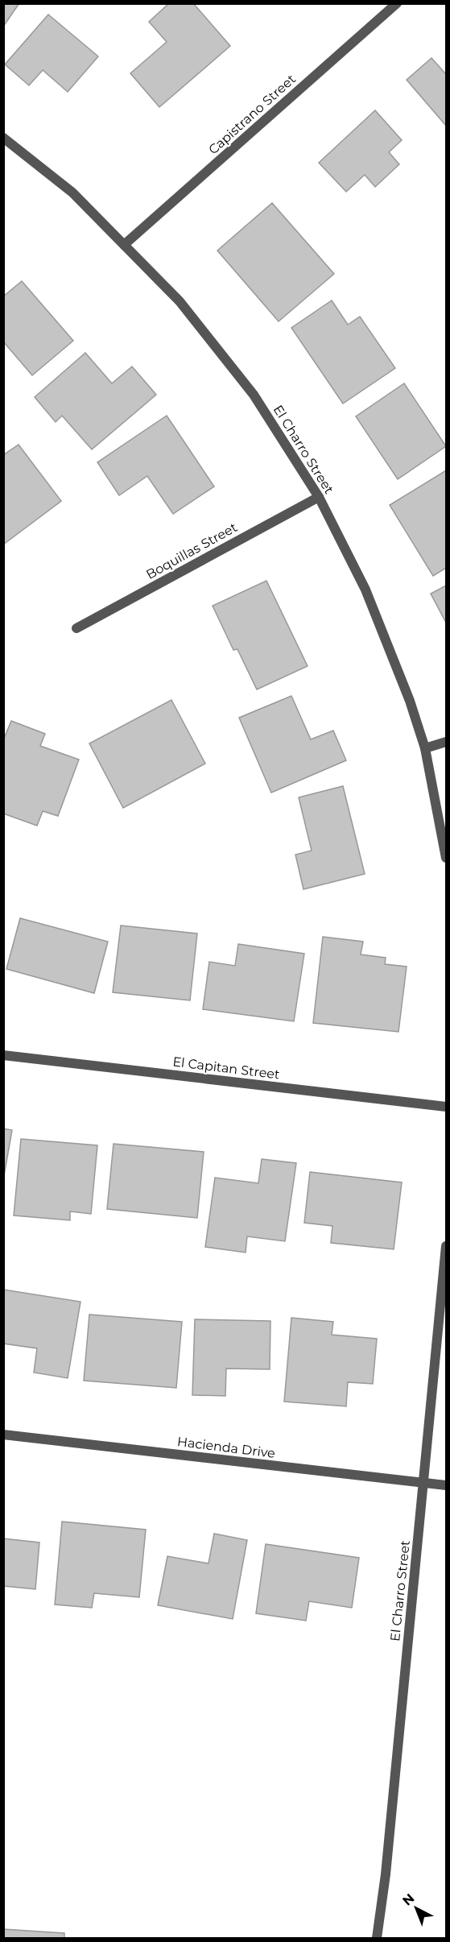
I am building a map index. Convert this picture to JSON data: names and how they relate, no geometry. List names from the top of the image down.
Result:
{
  "streets": {
    "street": [
      "Capistrano Street",
      "El Charro Street",
      "Boquillas Street",
      "El Capitan Street",
      "Hacienda Drive"
    ]
  },
  "crossings": [
    ["Capistrano Street", "El Charro Street"],
    ["El Charro Street", "Boquillas Street"],
    ["El Charro Street", "Hacienda Drive"]
  ],
  "north": "top left"
}
